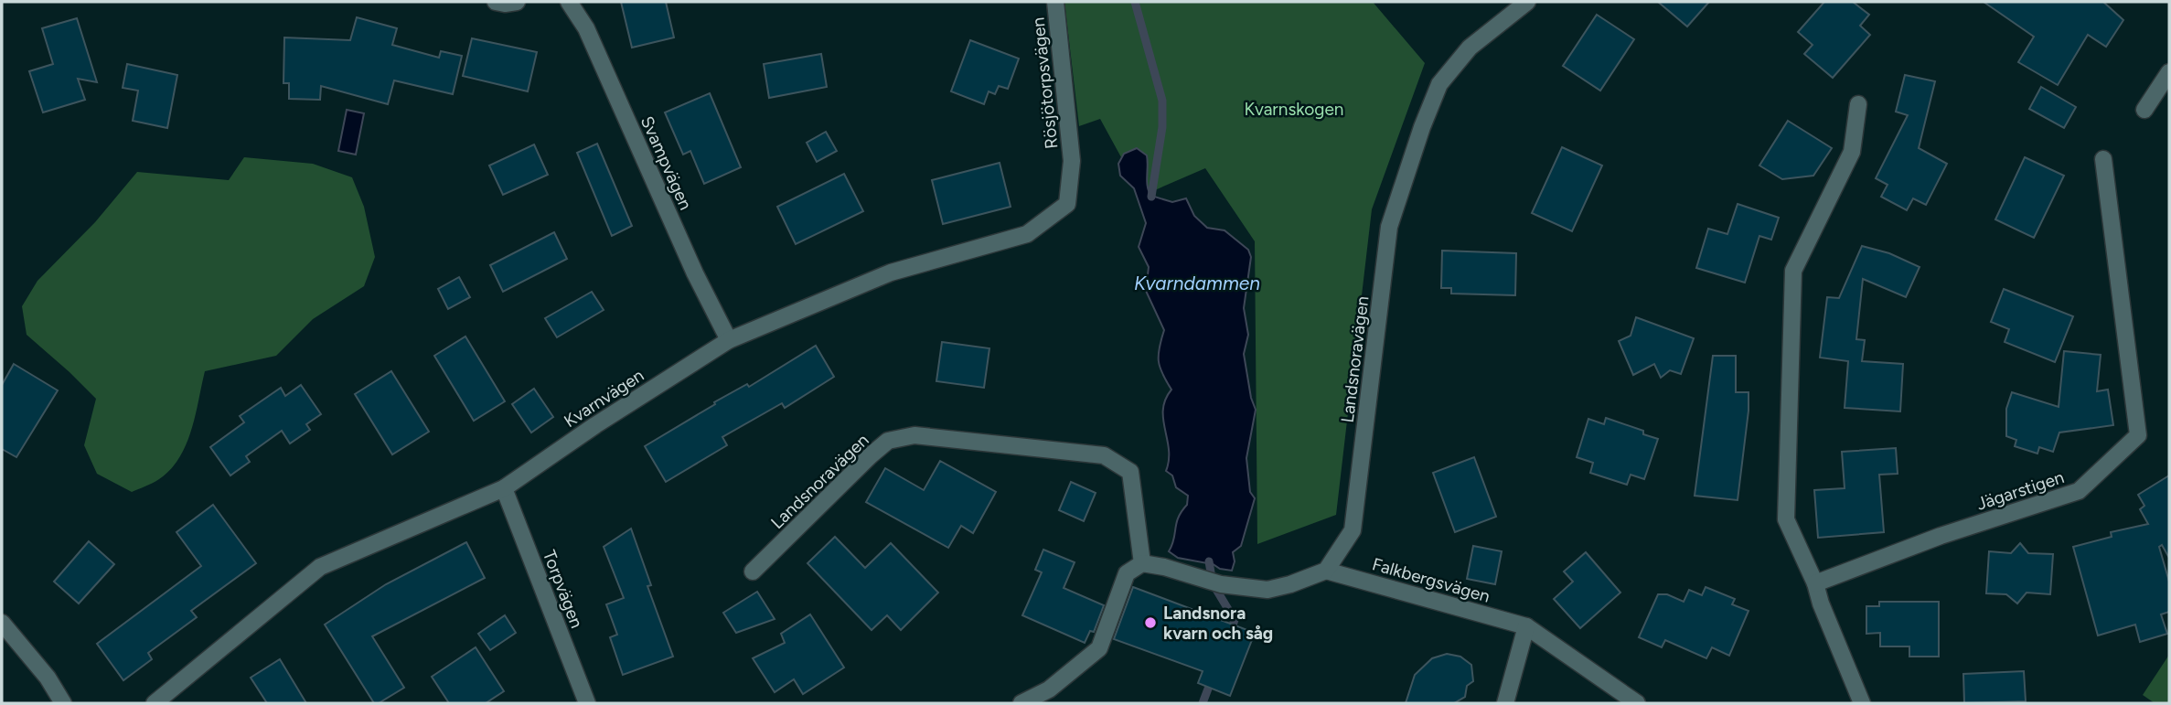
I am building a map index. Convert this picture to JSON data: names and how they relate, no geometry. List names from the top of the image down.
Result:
{
  "streets": {
    "street": [
      "Rösjötorpsvägen",
      "Svampvägen",
      "Landsnoravägen",
      "Kvarnvägen",
      "Jägarstigen",
      "Falkbergsvägen",
      "Torpvägen"
    ]
  },
  "crossings": [
    ["Rösjötorpsvägen", "Kvarnvägen"],
    ["Svampvägen", "Kvarnvägen"],
    ["Landsnoravägen", "Falkbergsvägen"],
    ["Kvarnvägen", "Torpvägen"]
  ],
  "water": ["Kvarndammen"],
  "parks": ["Kvarnskogen"],
  "places": ["Landsnora kvarn och såg"]
}
